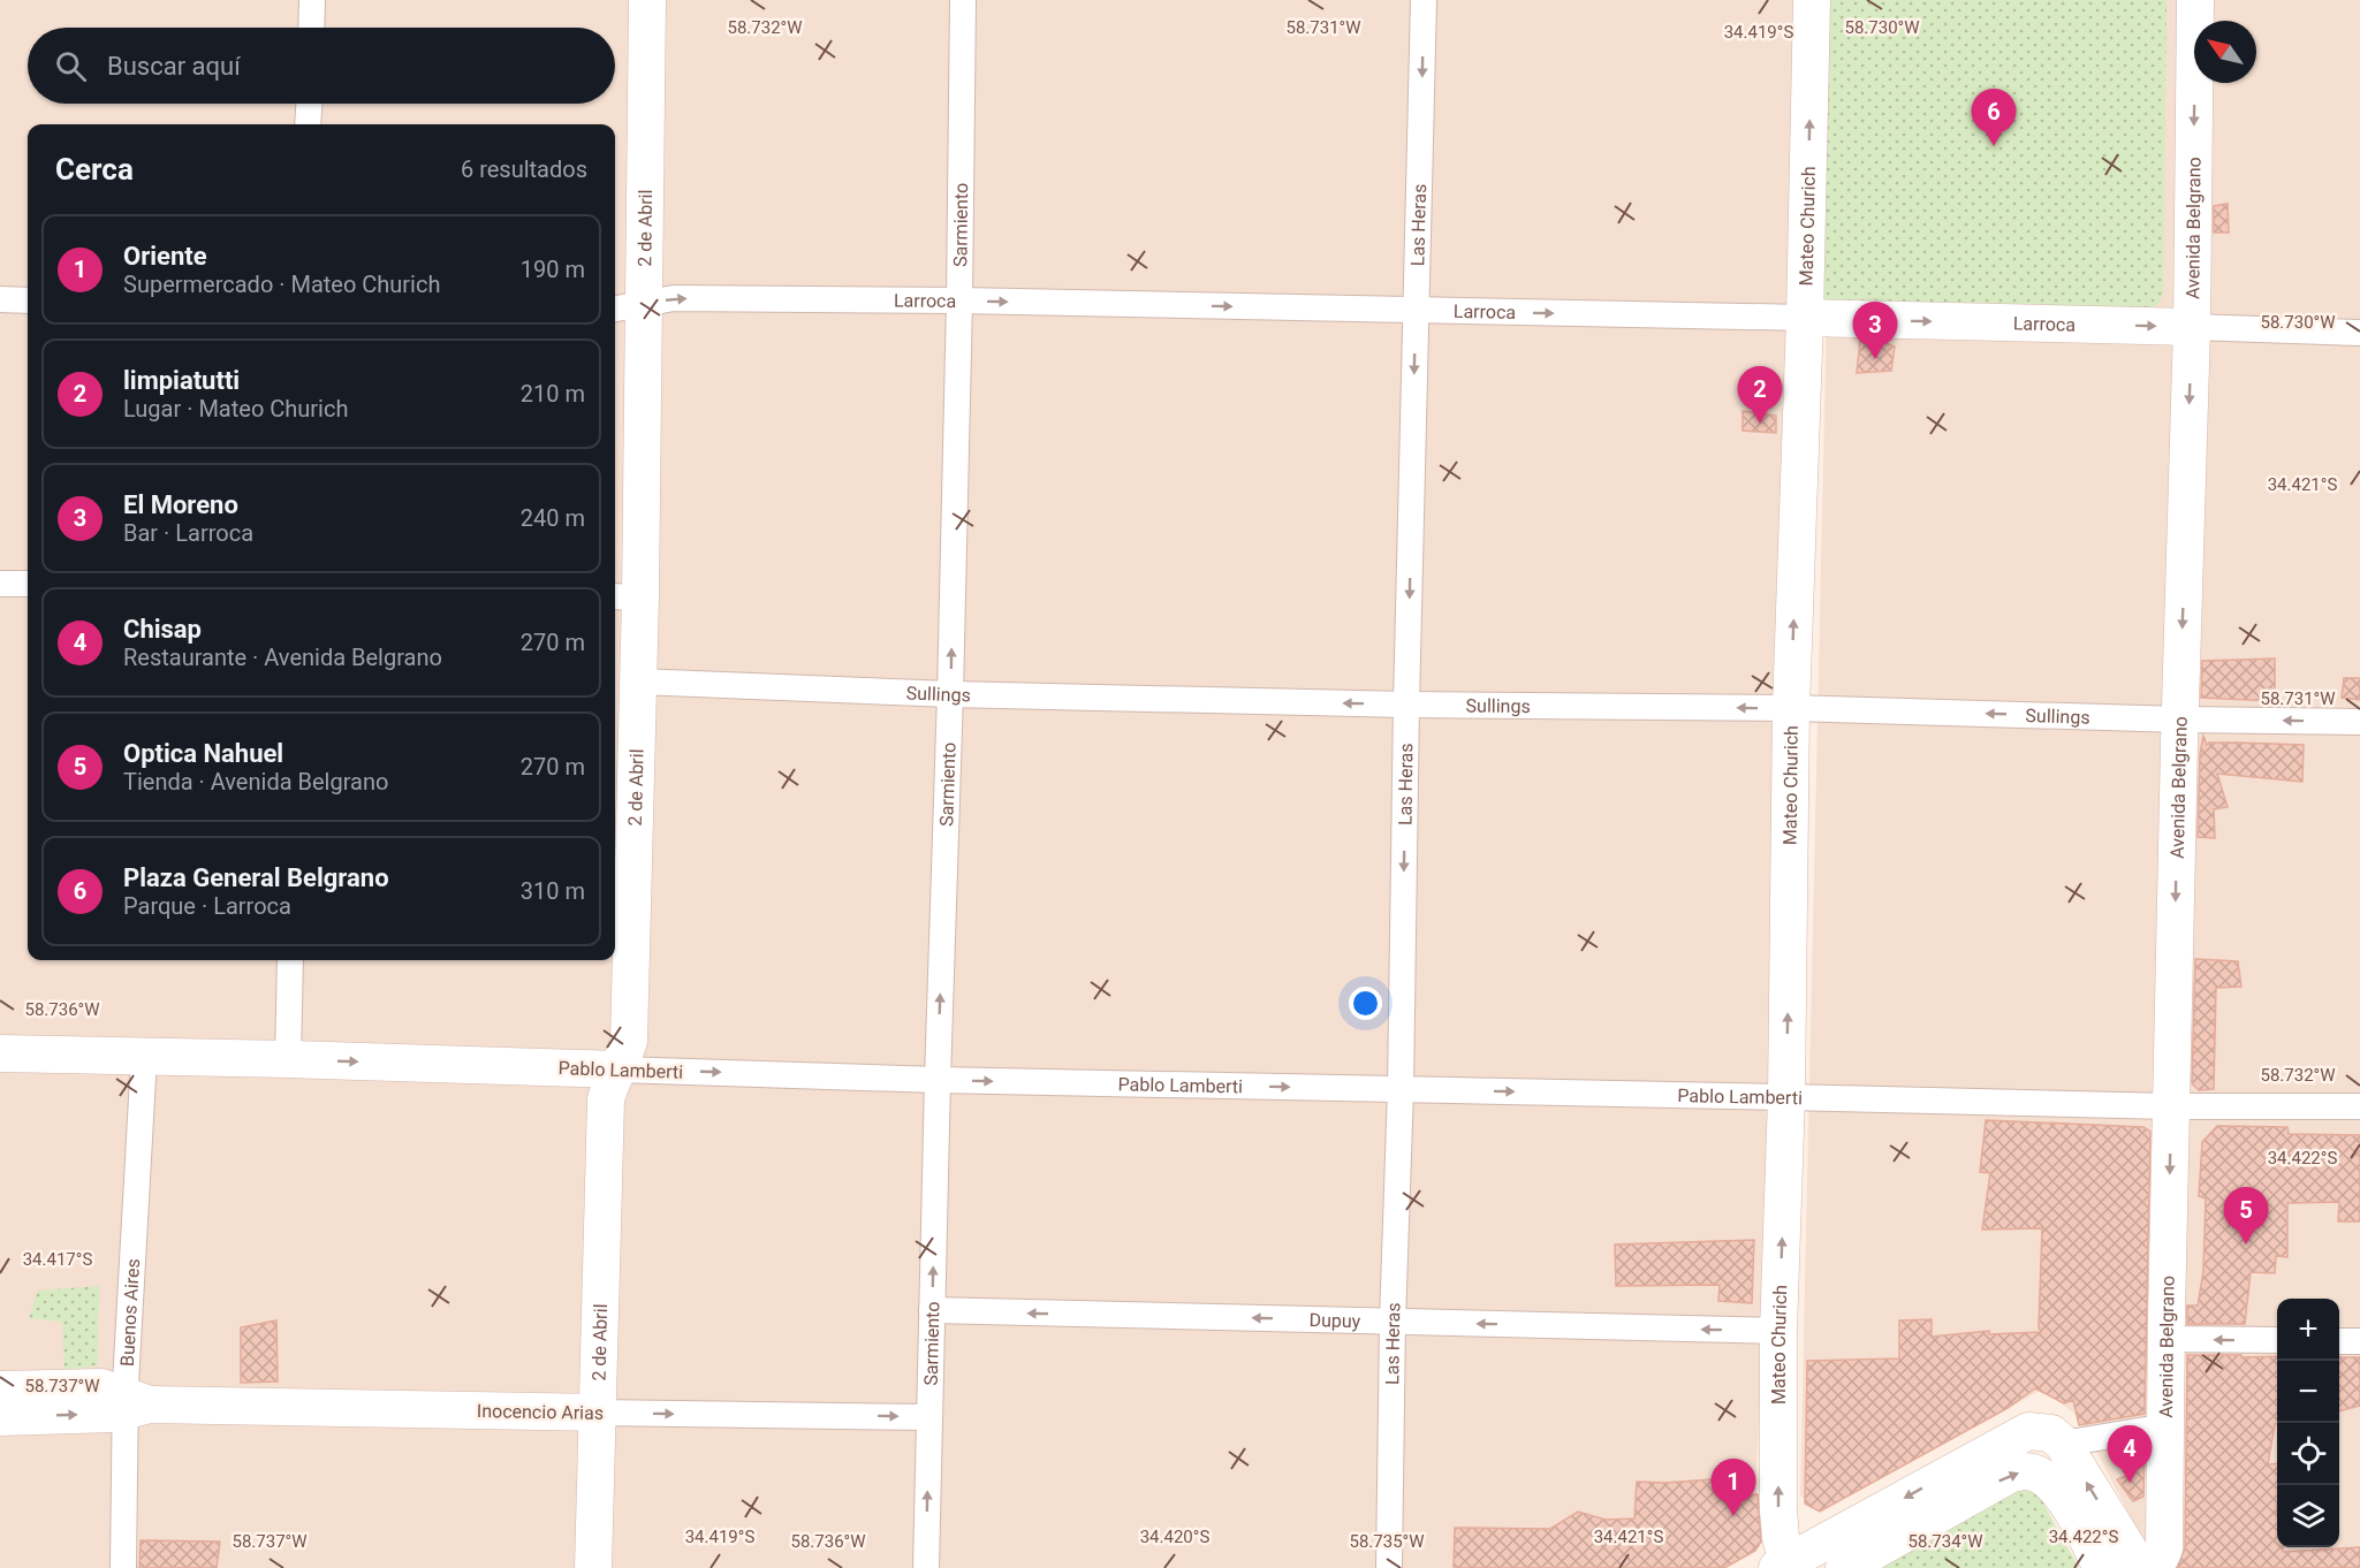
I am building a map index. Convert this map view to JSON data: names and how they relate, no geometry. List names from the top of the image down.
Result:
{
  "streets": {
    "street": [
      "Sarmiento",
      "Las Heras",
      "Mateo Churich",
      "2 de Abril",
      "Avenida Belgrano",
      "Larroca",
      "Sullings",
      "Pablo Lamberti",
      "Buenos Aires",
      "Dupuy",
      "Inocencio Arias"
    ]
  },
  "crossings": [
    ["Sarmiento", "Larroca"],
    ["Sarmiento", "Sullings"],
    ["Sarmiento", "Pablo Lamberti"],
    ["Sarmiento", "Dupuy"],
    ["Sarmiento", "Inocencio Arias"],
    ["Las Heras", "Larroca"],
    ["Las Heras", "Sullings"],
    ["Las Heras", "Pablo Lamberti"],
    ["Las Heras", "Dupuy"],
    ["Mateo Churich", "Larroca"],
    ["Mateo Churich", "Sullings"],
    ["Mateo Churich", "Pablo Lamberti"],
    ["Mateo Churich", "Dupuy"],
    ["2 de Abril", "Larroca"],
    ["2 de Abril", "Sullings"],
    ["2 de Abril", "Pablo Lamberti"],
    ["2 de Abril", "Inocencio Arias"],
    ["Avenida Belgrano", "Larroca"],
    ["Avenida Belgrano", "Sullings"],
    ["Avenida Belgrano", "Pablo Lamberti"],
    ["Pablo Lamberti", "Buenos Aires"],
    ["Buenos Aires", "Inocencio Arias"]
  ],
  "one_way": [
    "Sarmiento",
    "Las Heras",
    "Mateo Churich",
    "Avenida Belgrano",
    "Larroca",
    "Sullings",
    "Pablo Lamberti",
    "Dupuy",
    "Inocencio Arias"
  ],
  "north": "top left",
  "page": {
    "search": "Buscar aquí",
    "pins": [
      "6",
      "3",
      "2",
      "5",
      "4",
      "1"
    ],
    "heading": ["Cerca", "6 resultados"],
    "list": [
      {
        "mark": "1",
        "name": "Oriente",
        "note": "Supermercado · Mateo Churich",
        "value": "190 m"
      },
      {
        "mark": "2",
        "name": "limpiatutti",
        "note": "Lugar · Mateo Churich",
        "value": "210 m"
      },
      {
        "mark": "3",
        "name": "El Moreno",
        "note": "Bar · Larroca",
        "value": "240 m"
      },
      {
        "mark": "4",
        "name": "Chisap",
        "note": "Restaurante · Avenida Belgrano",
        "value": "270 m"
      },
      {
        "mark": "5",
        "name": "Optica Nahuel",
        "note": "Tienda · Avenida Belgrano",
        "value": "270 m"
      },
      {
        "mark": "6",
        "name": "Plaza General Belgrano",
        "note": "Parque · Larroca",
        "value": "310 m"
      }
    ],
    "map_buttons": ["+", "−"]
  },
  "coordinates": [
    "58.732°W",
    "58.731°W",
    "58.730°W",
    "34.419°S",
    "34.421°S",
    "58.736°W",
    "34.422°S",
    "34.417°S",
    "58.737°W",
    "34.420°S",
    "58.735°W",
    "58.734°W"
  ]
}
